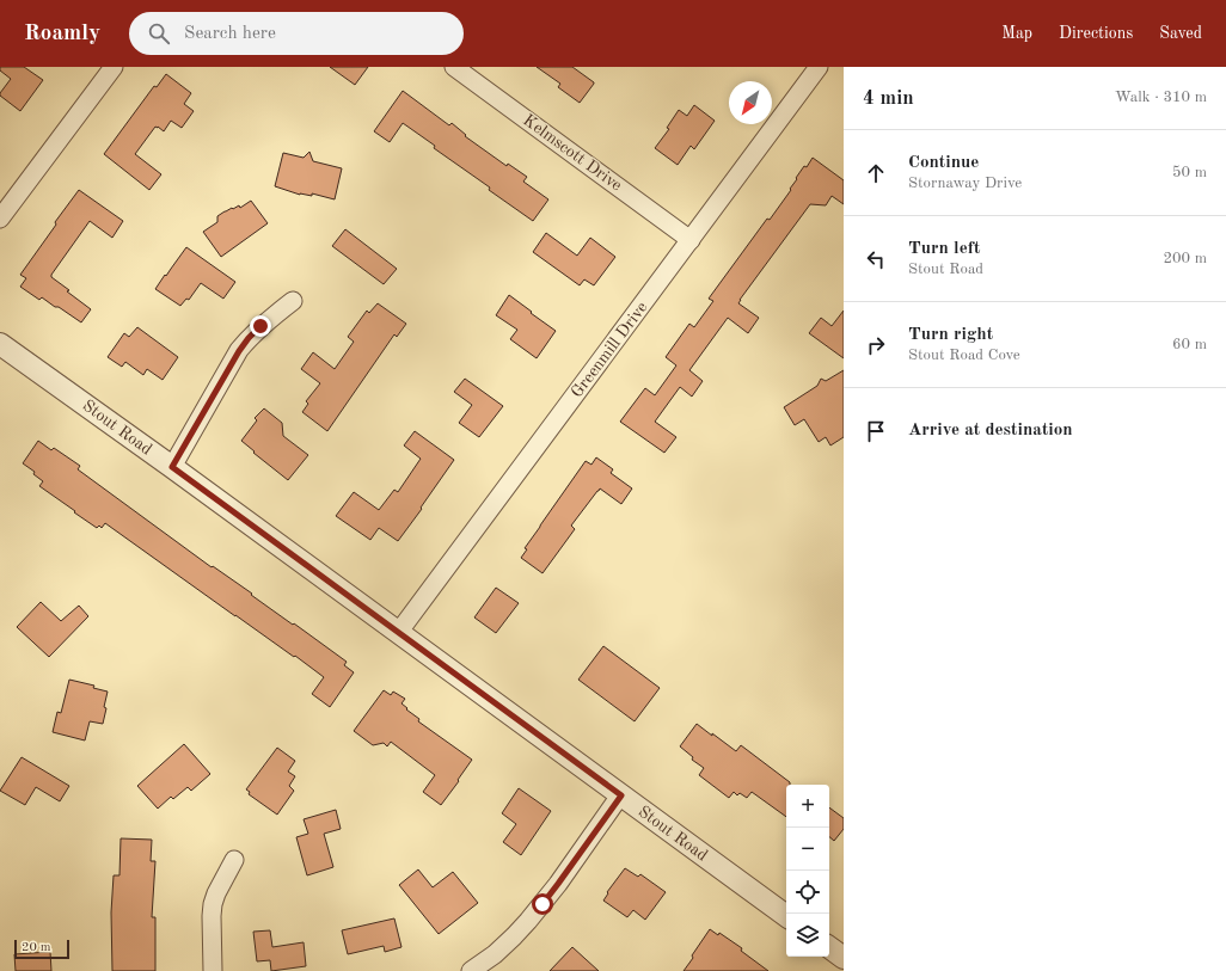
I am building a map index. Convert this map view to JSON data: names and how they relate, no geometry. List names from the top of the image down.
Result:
{
  "streets": {
    "street": ["Kelmscott Drive", "Greenmill Drive", "Stout Road"]
  },
  "crossings": [
    ["Kelmscott Drive", "Greenmill Drive"],
    ["Greenmill Drive", "Stout Road"]
  ],
  "scale_bar": "20 m",
  "north": "bottom left",
  "page": {
    "header": "Roamly",
    "search": "Search here",
    "nav": ["Map", "Directions", "Saved"],
    "heading": ["4 min", "Walk · 310 m"],
    "list": [
      ["Continue", "Stornaway Drive", "50 m"],
      ["Turn left", "Stout Road", "200 m"],
      ["Turn right", "Stout Road Cove", "60 m"],
      "Arrive at destination"
    ],
    "map_buttons": ["+", "−"],
    "scale": "20 m"
  }
}
